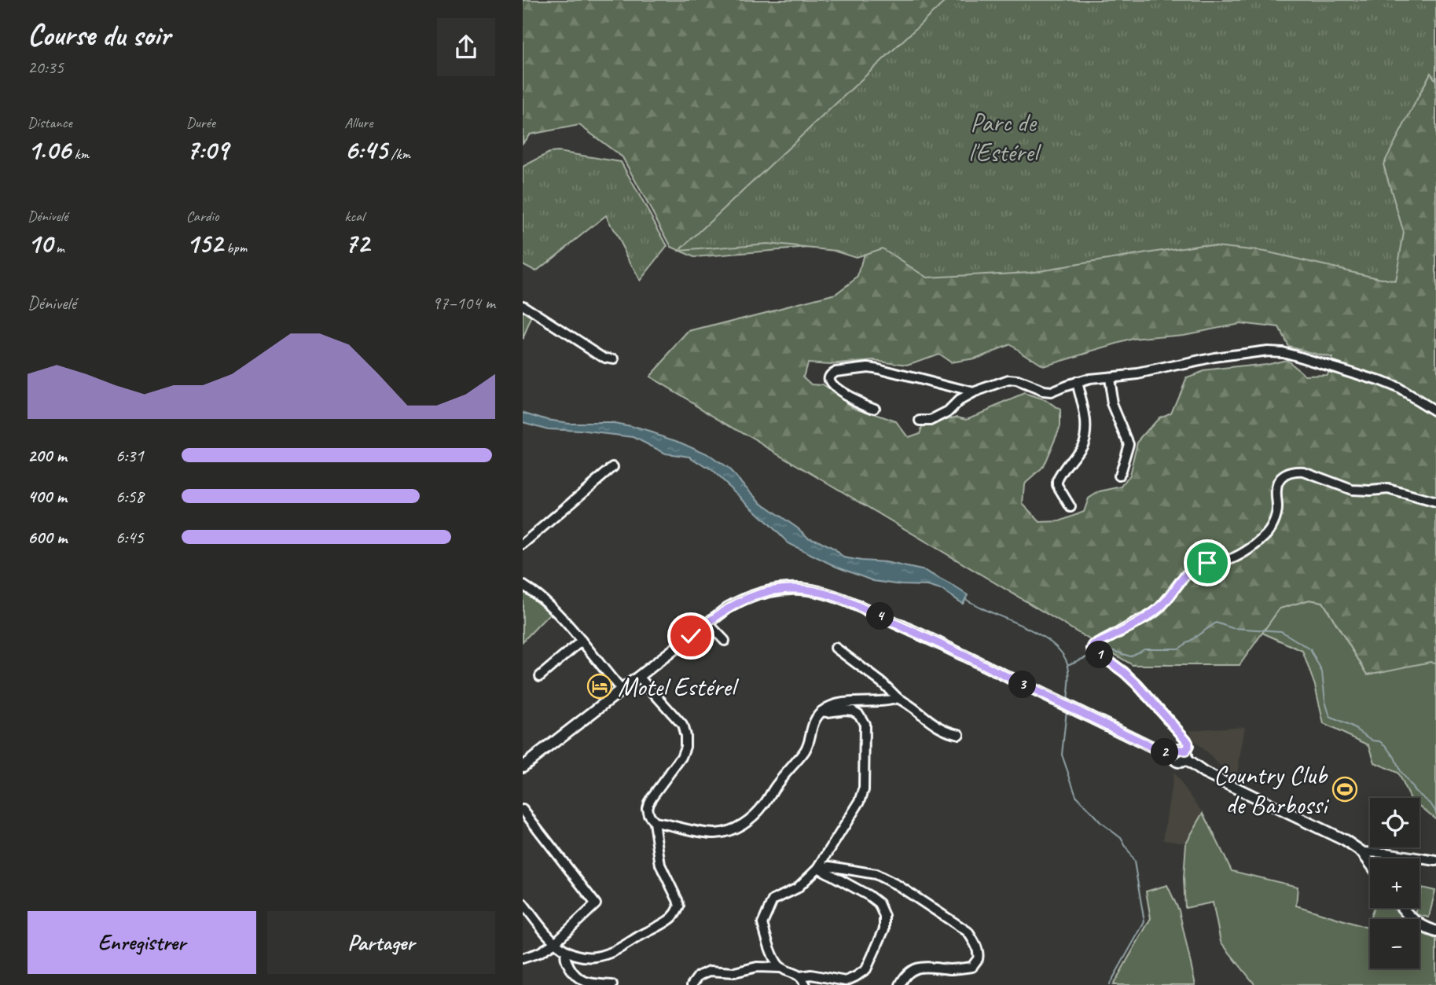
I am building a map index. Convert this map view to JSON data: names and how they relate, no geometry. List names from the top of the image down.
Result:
{
  "parks": ["Parc de l'Estérel"],
  "places": {
    "hotel": ["Motel Estérel"],
    "sports": ["Country Club de Barbossi"]
  },
  "page": {
    "heading": ["Course du soir", "20:35"],
    "stats": [
      ["Distance", "1.06 km"],
      ["Durée", "7:09"],
      ["Allure", "6:45 /km"],
      ["Dénivelé", "10 m"],
      ["Cardio", "152 bpm"],
      ["kcal", "72"]
    ],
    "chart": ["Dénivelé", "97–104 m"],
    "list": [
      {
        "name": "200 m",
        "note": "6:31"
      },
      {
        "name": "400 m",
        "note": "6:58"
      },
      {
        "name": "600 m",
        "note": "6:45"
      }
    ],
    "pins": [
      "4",
      "1",
      "3",
      "2"
    ],
    "map_buttons": ["+", "−"],
    "buttons": ["Enregistrer", "Partager"]
  }
}
